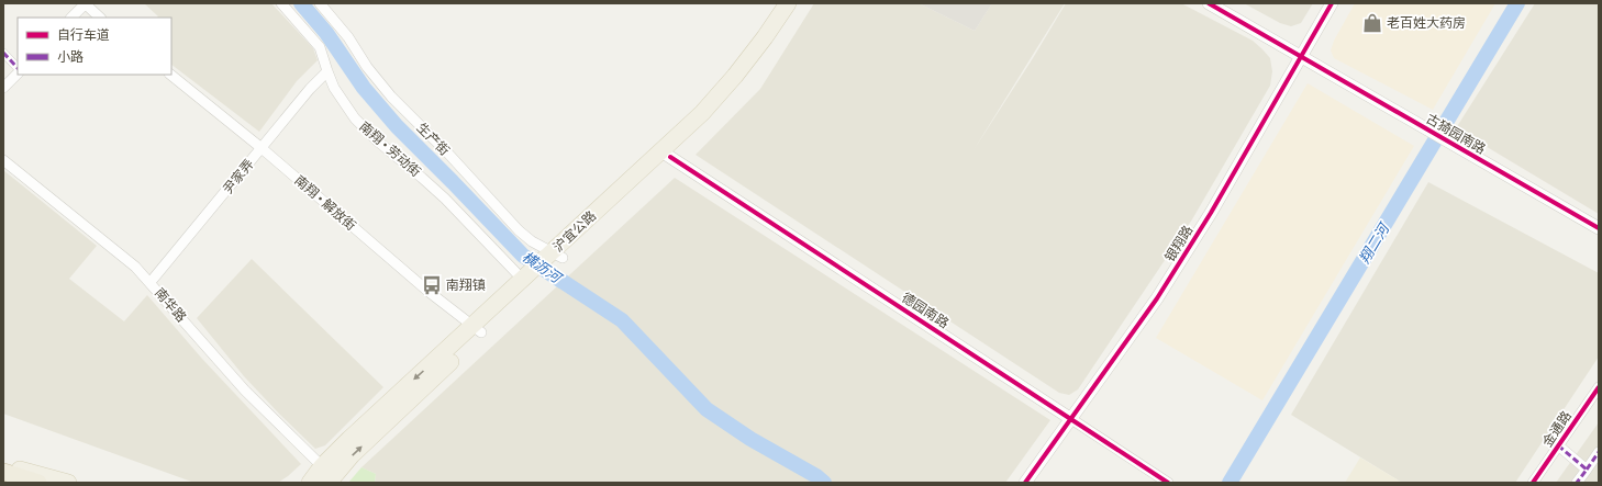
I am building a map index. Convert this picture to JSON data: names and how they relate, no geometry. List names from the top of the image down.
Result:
{
  "streets": {
    "main road": ["沪宜公路"],
    "street": [
      "古猗园南路",
      "生产街",
      "南翔 • 劳动街",
      "尹家弄",
      "南翔 • 解放街",
      "银翔路",
      "南华路",
      "德园南路",
      "金通路"
    ]
  },
  "crossings": [
    ["古猗园南路", "银翔路"],
    ["生产街", "沪宜公路"],
    ["南翔 • 劳动街", "尹家弄"],
    ["南翔 • 劳动街", "沪宜公路"],
    ["尹家弄", "南翔 • 解放街"],
    ["尹家弄", "南华路"],
    ["南翔 • 解放街", "沪宜公路"],
    ["沪宜公路", "南华路"],
    ["沪宜公路", "德园南路"],
    ["银翔路", "德园南路"]
  ],
  "water": ["翔二河", "横沥河"],
  "places": {
    "shop": ["老百姓大药房"],
    "bus stop": ["南翔镇"]
  },
  "legend": ["自行车道", "小路"]
}
